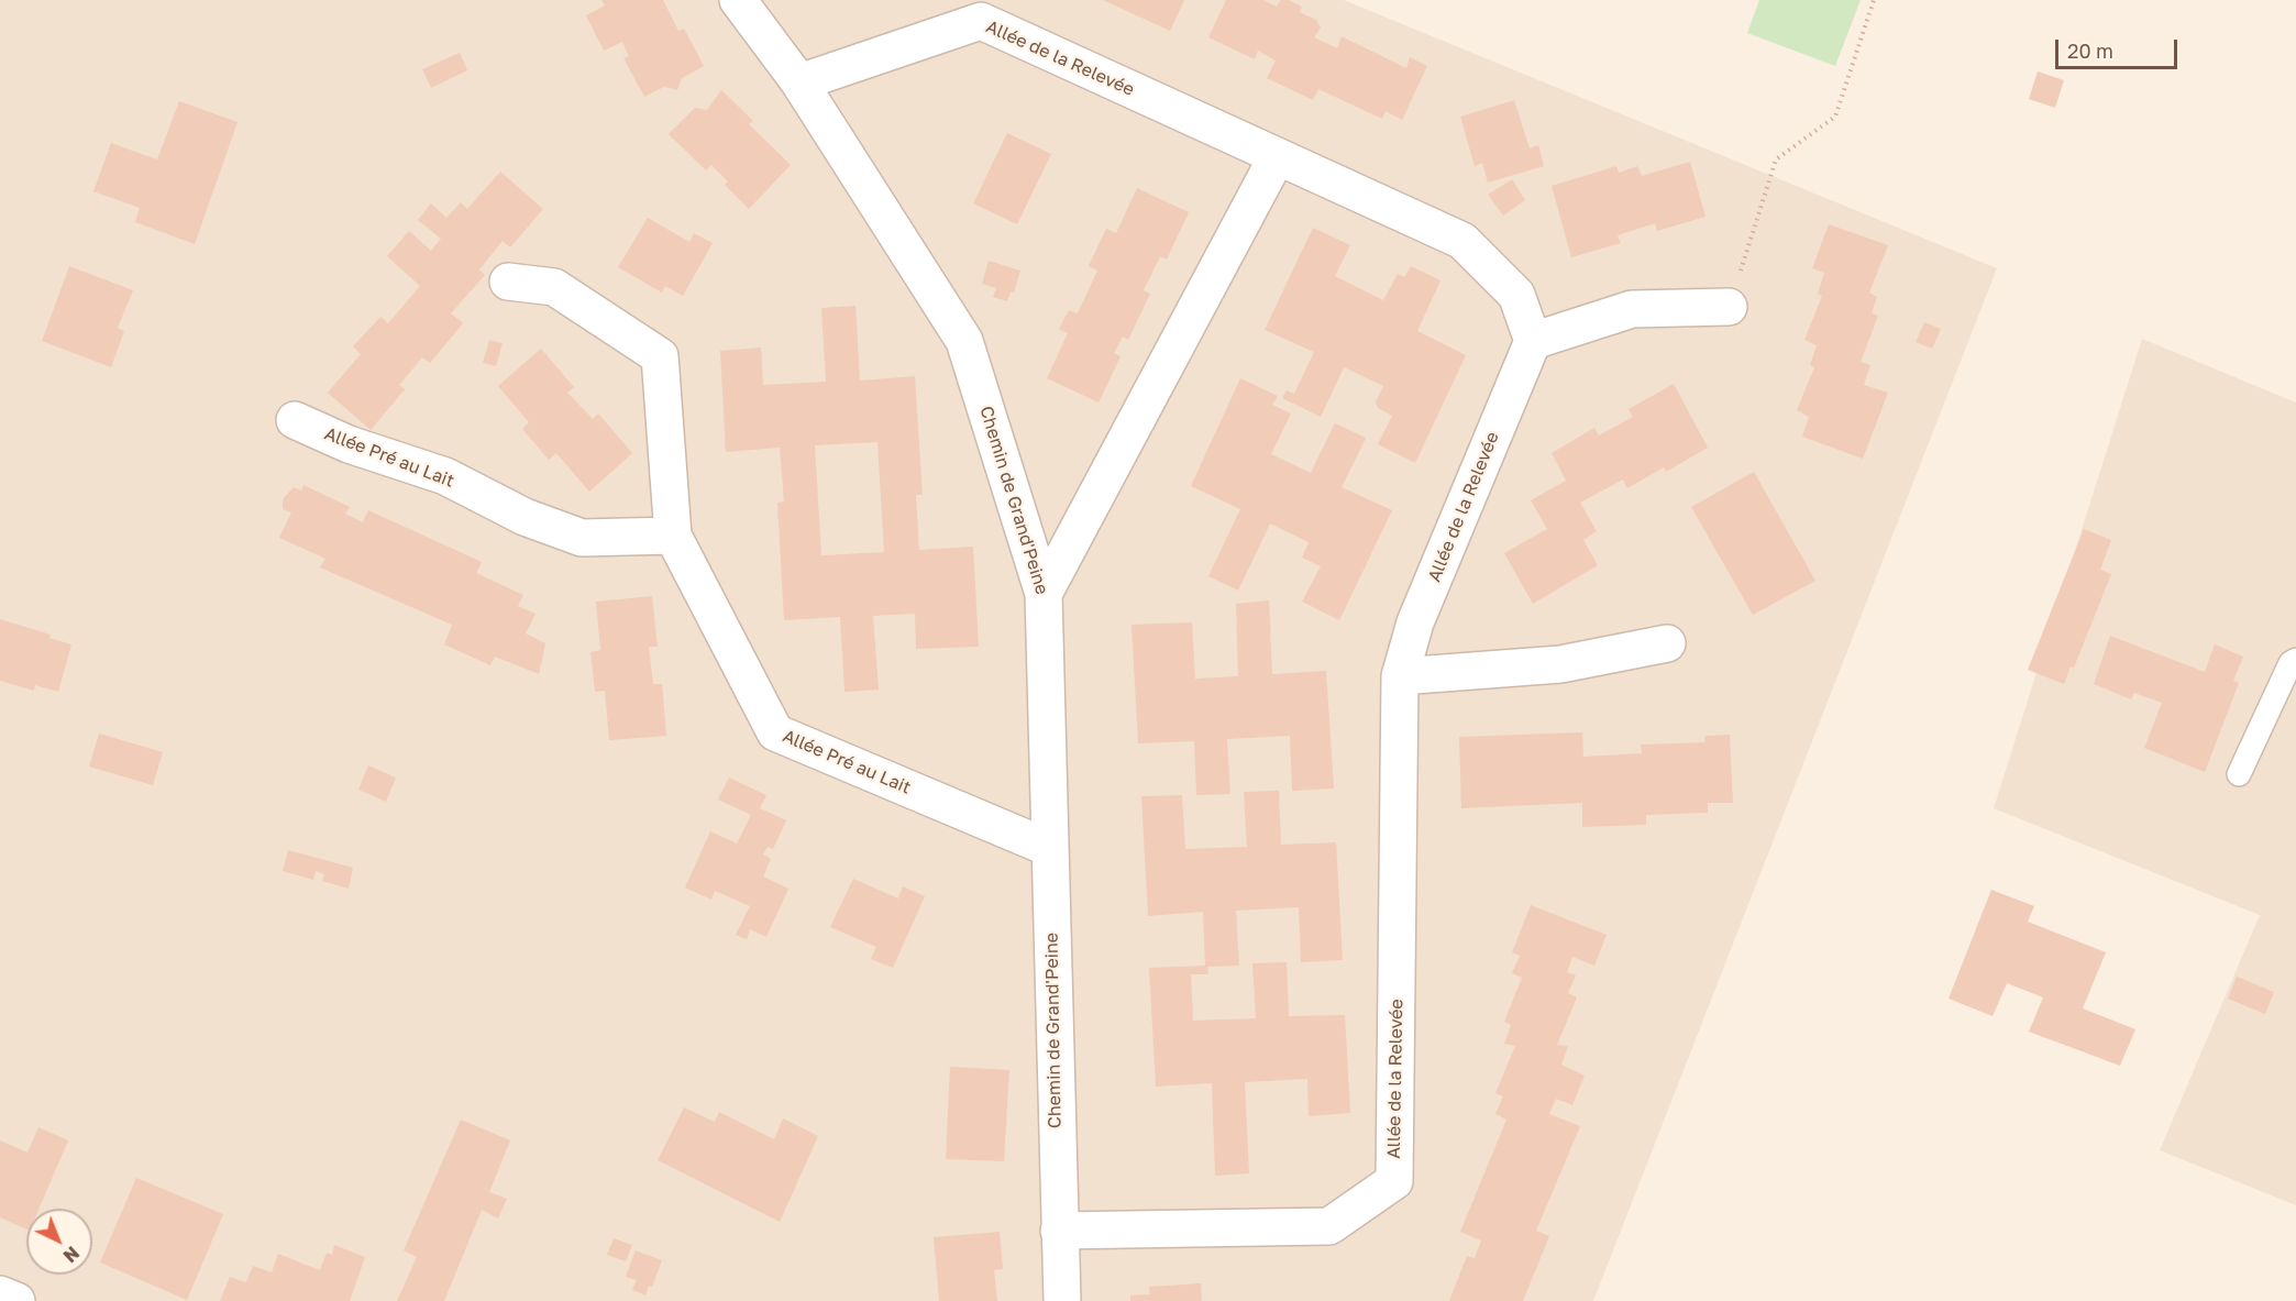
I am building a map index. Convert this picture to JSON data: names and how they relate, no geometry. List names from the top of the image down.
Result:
{
  "streets": {
    "street": ["Allée de la Relevée", "Allée Pré au Lait", "Chemin de Grand'Peine"]
  },
  "crossings": [
    ["Allée de la Relevée", "Chemin de Grand'Peine"],
    ["Allée Pré au Lait", "Chemin de Grand'Peine"]
  ],
  "scale_bar": "20 m",
  "north": "bottom right"
}
